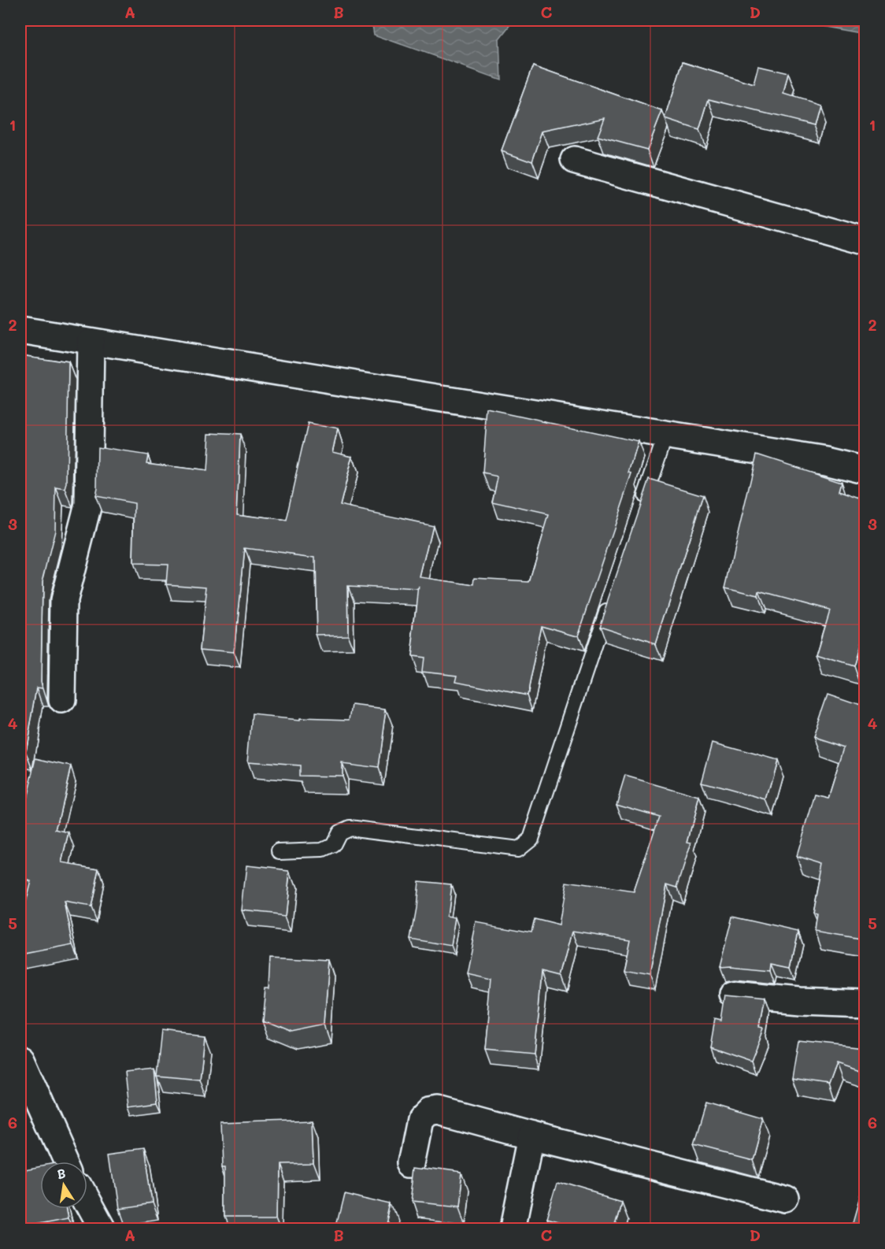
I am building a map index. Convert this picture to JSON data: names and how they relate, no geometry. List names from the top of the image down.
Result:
{
  "north": "top",
  "grid": {
    "columns": [
      "A",
      "B",
      "C",
      "D"
    ],
    "rows": [
      "1",
      "2",
      "3",
      "4",
      "5",
      "6"
    ]
  }
}
